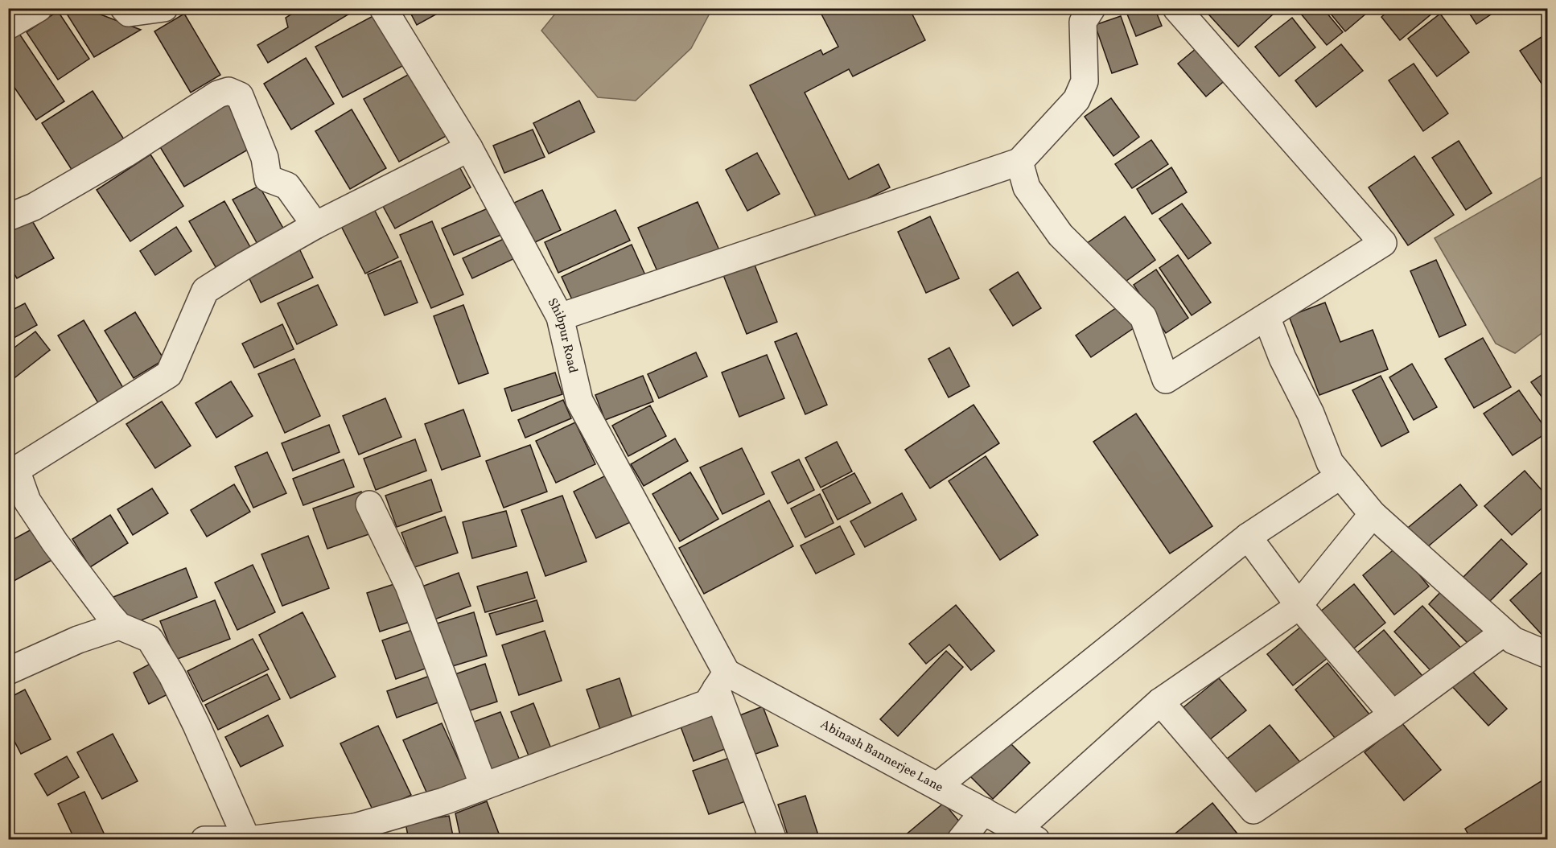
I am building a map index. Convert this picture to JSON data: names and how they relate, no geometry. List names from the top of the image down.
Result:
{
  "streets": {
    "street": ["Shibpur Road", "Abinash Bannerjee Lane"]
  },
  "crossings": [
    ["Shibpur Road", "Abinash Bannerjee Lane"]
  ]
}
